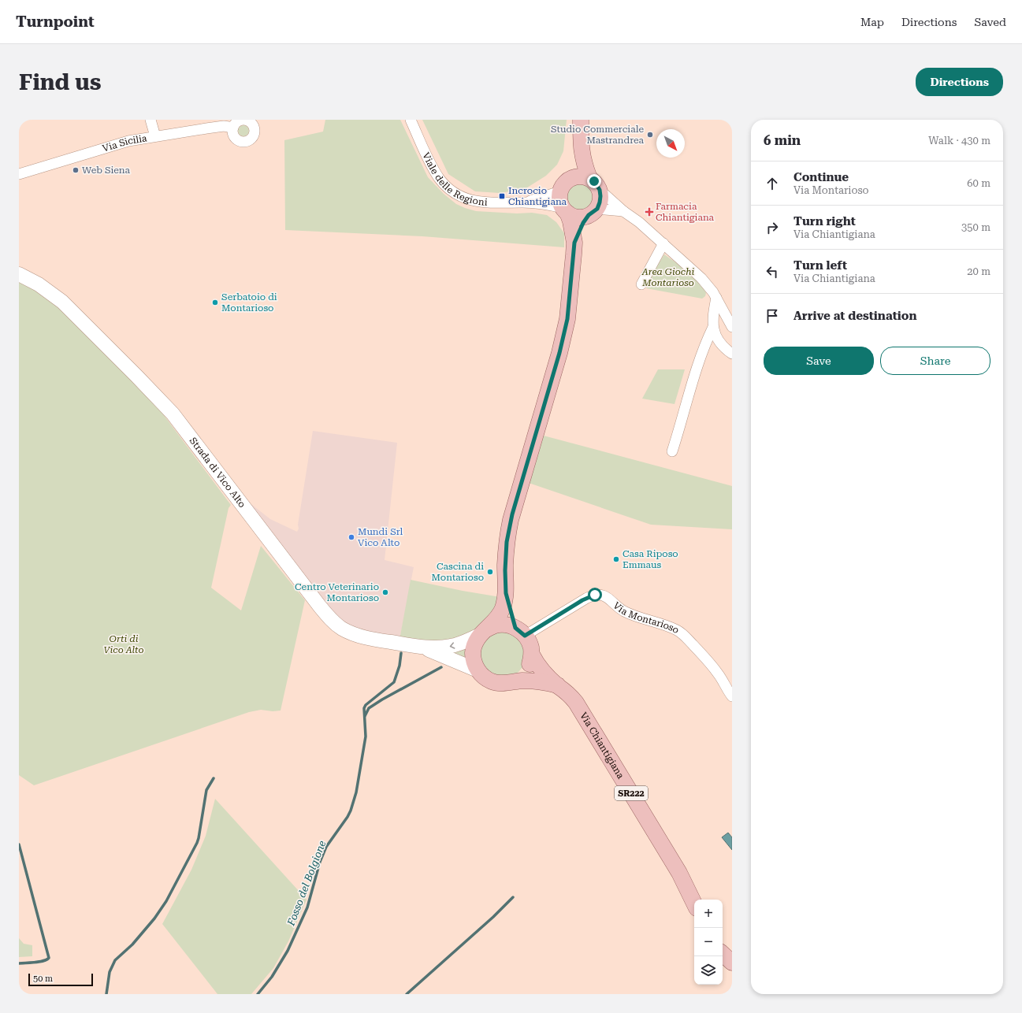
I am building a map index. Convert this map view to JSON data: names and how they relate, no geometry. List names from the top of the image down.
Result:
{
  "streets": {
    "main road": ["Via Chiantigiana", "SR222"],
    "street": [
      "Via Sicilia",
      "Viale delle Regioni",
      "Strada di Vico Alto",
      "Via Montarioso"
    ]
  },
  "crossings": [
    ["Viale delle Regioni", "Via Chiantigiana"],
    ["Strada di Vico Alto", "Via Montarioso"],
    ["Strada di Vico Alto", "Via Chiantigiana"],
    ["Via Montarioso", "Via Chiantigiana"]
  ],
  "water": ["Fosso del Bolgione"],
  "parks": ["Area Giochi Montarioso", "Orti di Vico Alto"],
  "places": {
    "other": [
      "Studio Commerciale Mastrandrea",
      "Web Siena",
      "Serbatoio di Montarioso",
      "Mundi Srl Vico Alto",
      "Casa Riposo Emmaus",
      "Cascina di Montarioso",
      "Centro Veterinario Montarioso"
    ],
    "transit": ["Incrocio Chiantigiana"],
    "health": ["Farmacia Chiantigiana"]
  },
  "scale_bar": "50 m",
  "north": "bottom right",
  "page": {
    "header": "Turnpoint",
    "nav": ["Map", "Directions", "Saved"],
    "buttons": [
      "Directions",
      ["Save", "Share"]
    ],
    "title": "Find us",
    "heading": ["6 min", "Walk · 430 m"],
    "list": [
      ["Continue", "Via Montarioso", "60 m"],
      ["Turn right", "Via Chiantigiana", "350 m"],
      ["Turn left", "Via Chiantigiana", "20 m"],
      "Arrive at destination"
    ],
    "map_buttons": ["+", "−"],
    "scale": "50 m"
  }
}
